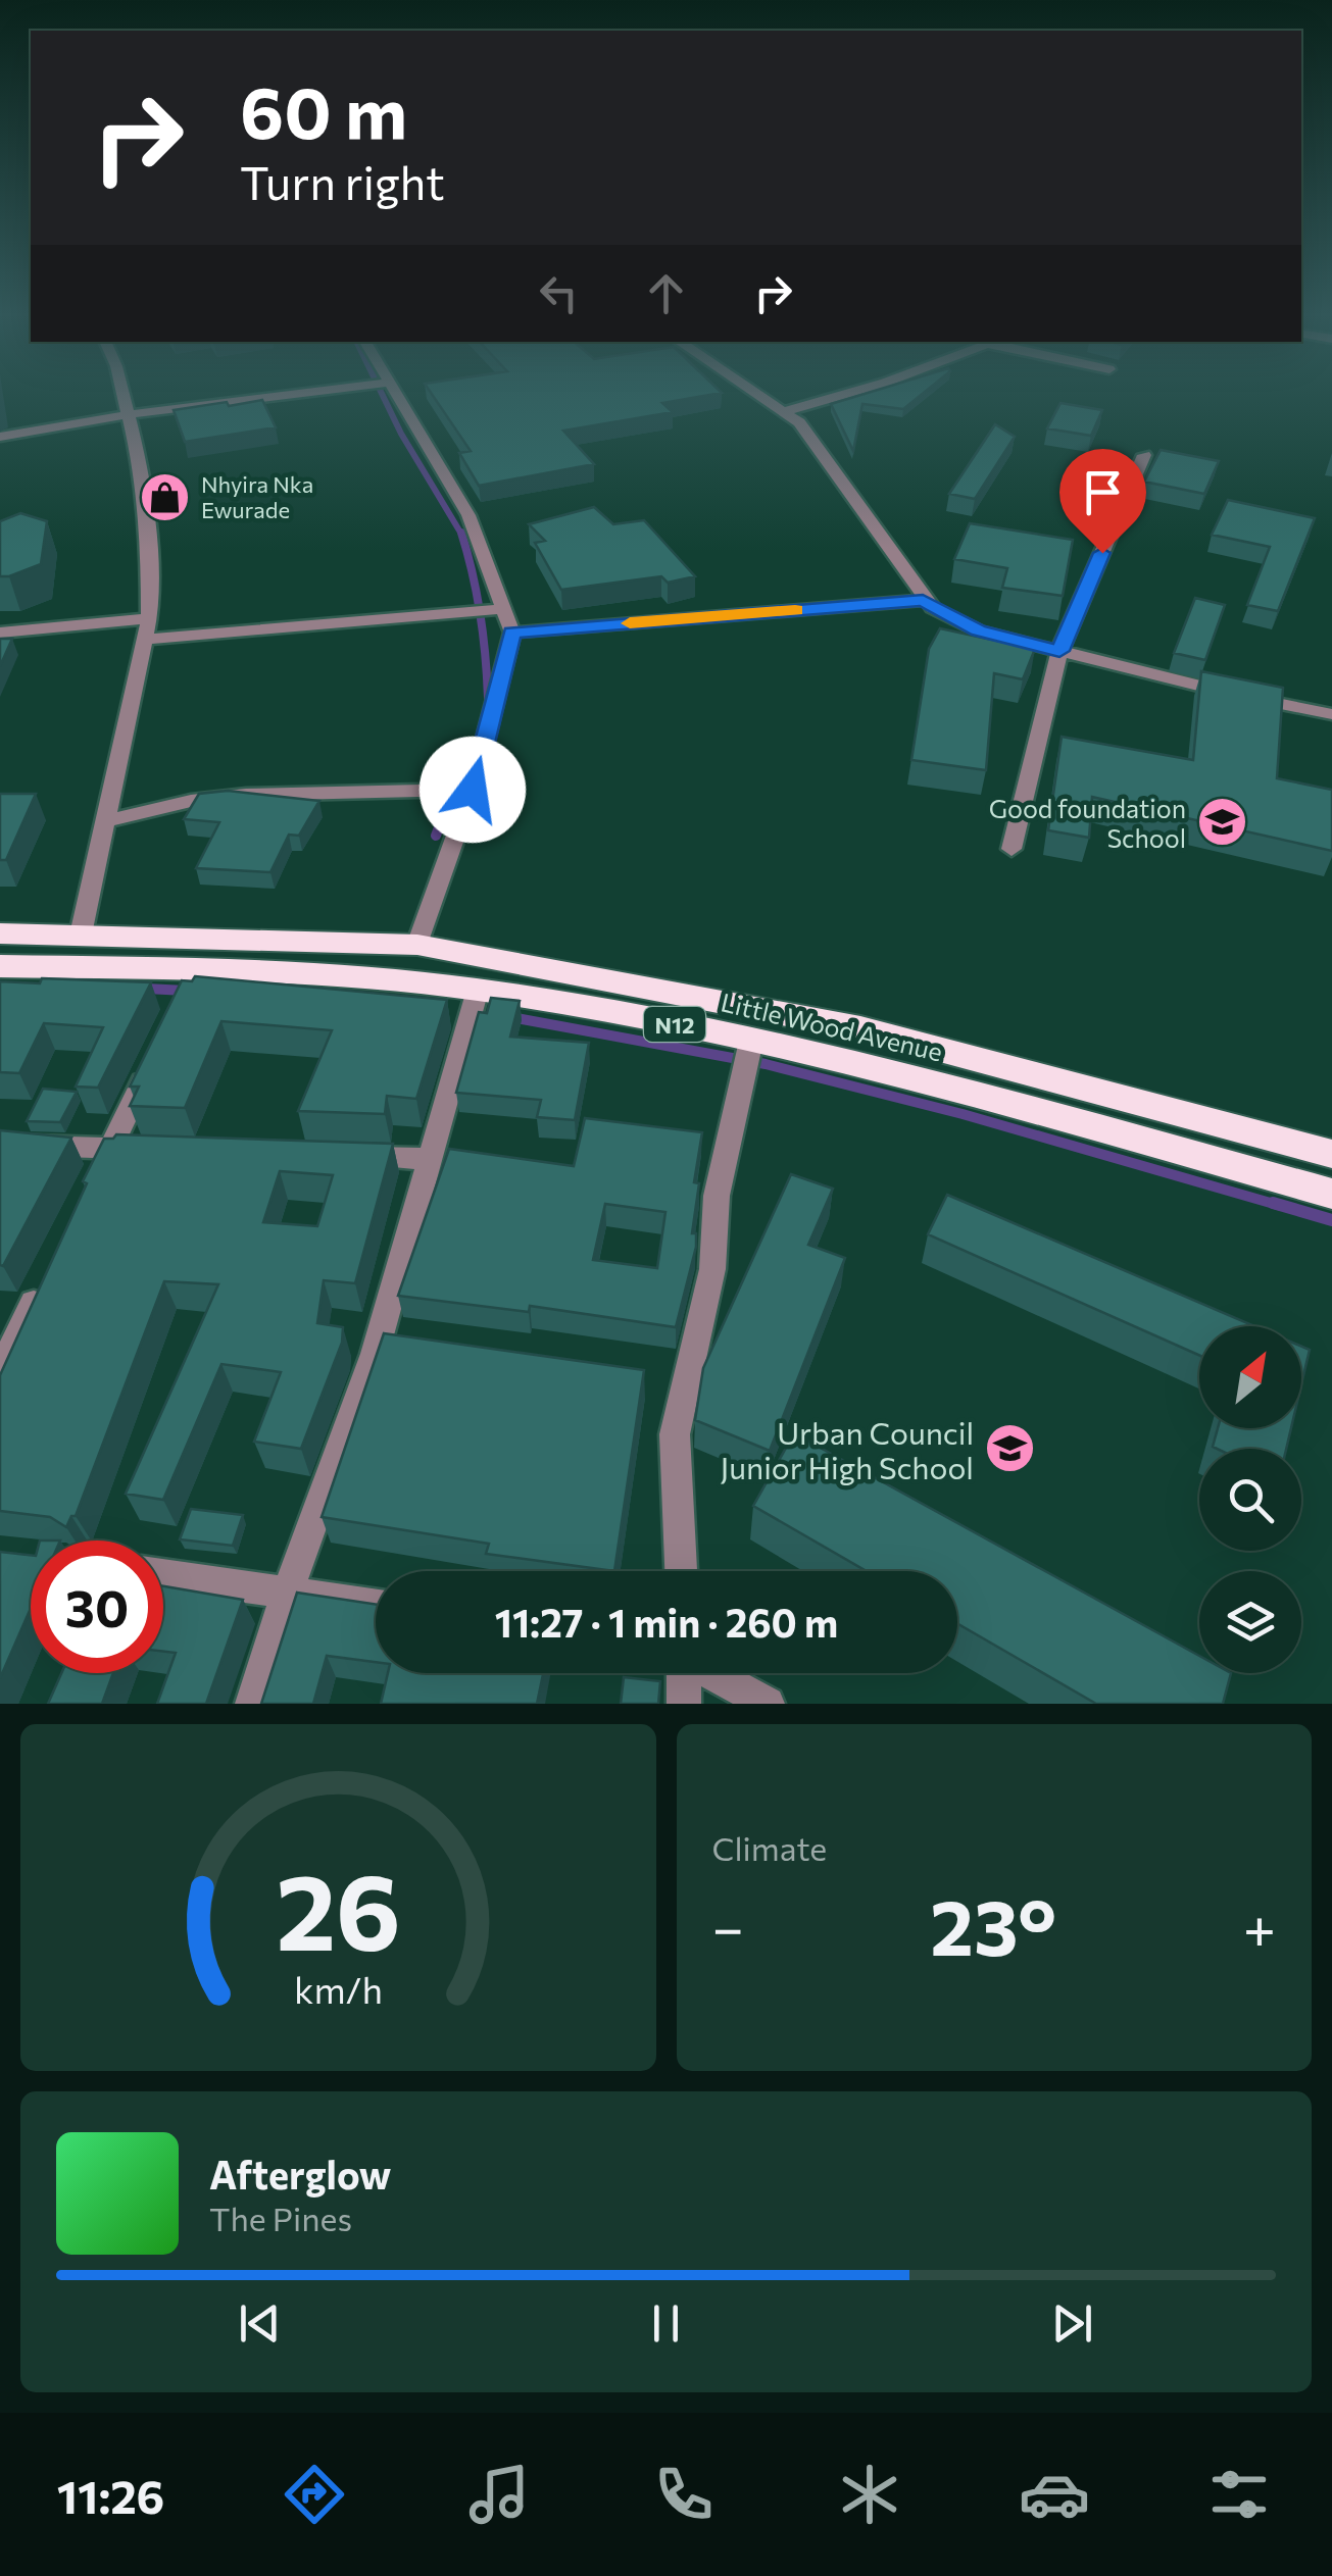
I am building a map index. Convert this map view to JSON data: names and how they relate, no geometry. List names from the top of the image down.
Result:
{
  "streets": {
    "highway": ["N12", "Little Wood Avenue"]
  },
  "places": {
    "shop": ["Nhyira Nka Ewurade"],
    "school or university": ["Good foundation School", "Urban Council Junior High School"]
  },
  "north": "top right",
  "page": {
    "turn": ["60 m", "Turn right"],
    "limit": "30",
    "trip": "11:27 · 1 min · 260 m",
    "tile": "Climate",
    "heat": ["−", "23°", "+"],
    "song": ["Afterglow", "The Pines"],
    "tabs": "11:26",
    "gauge": ["26", "km/h"]
  }
}
